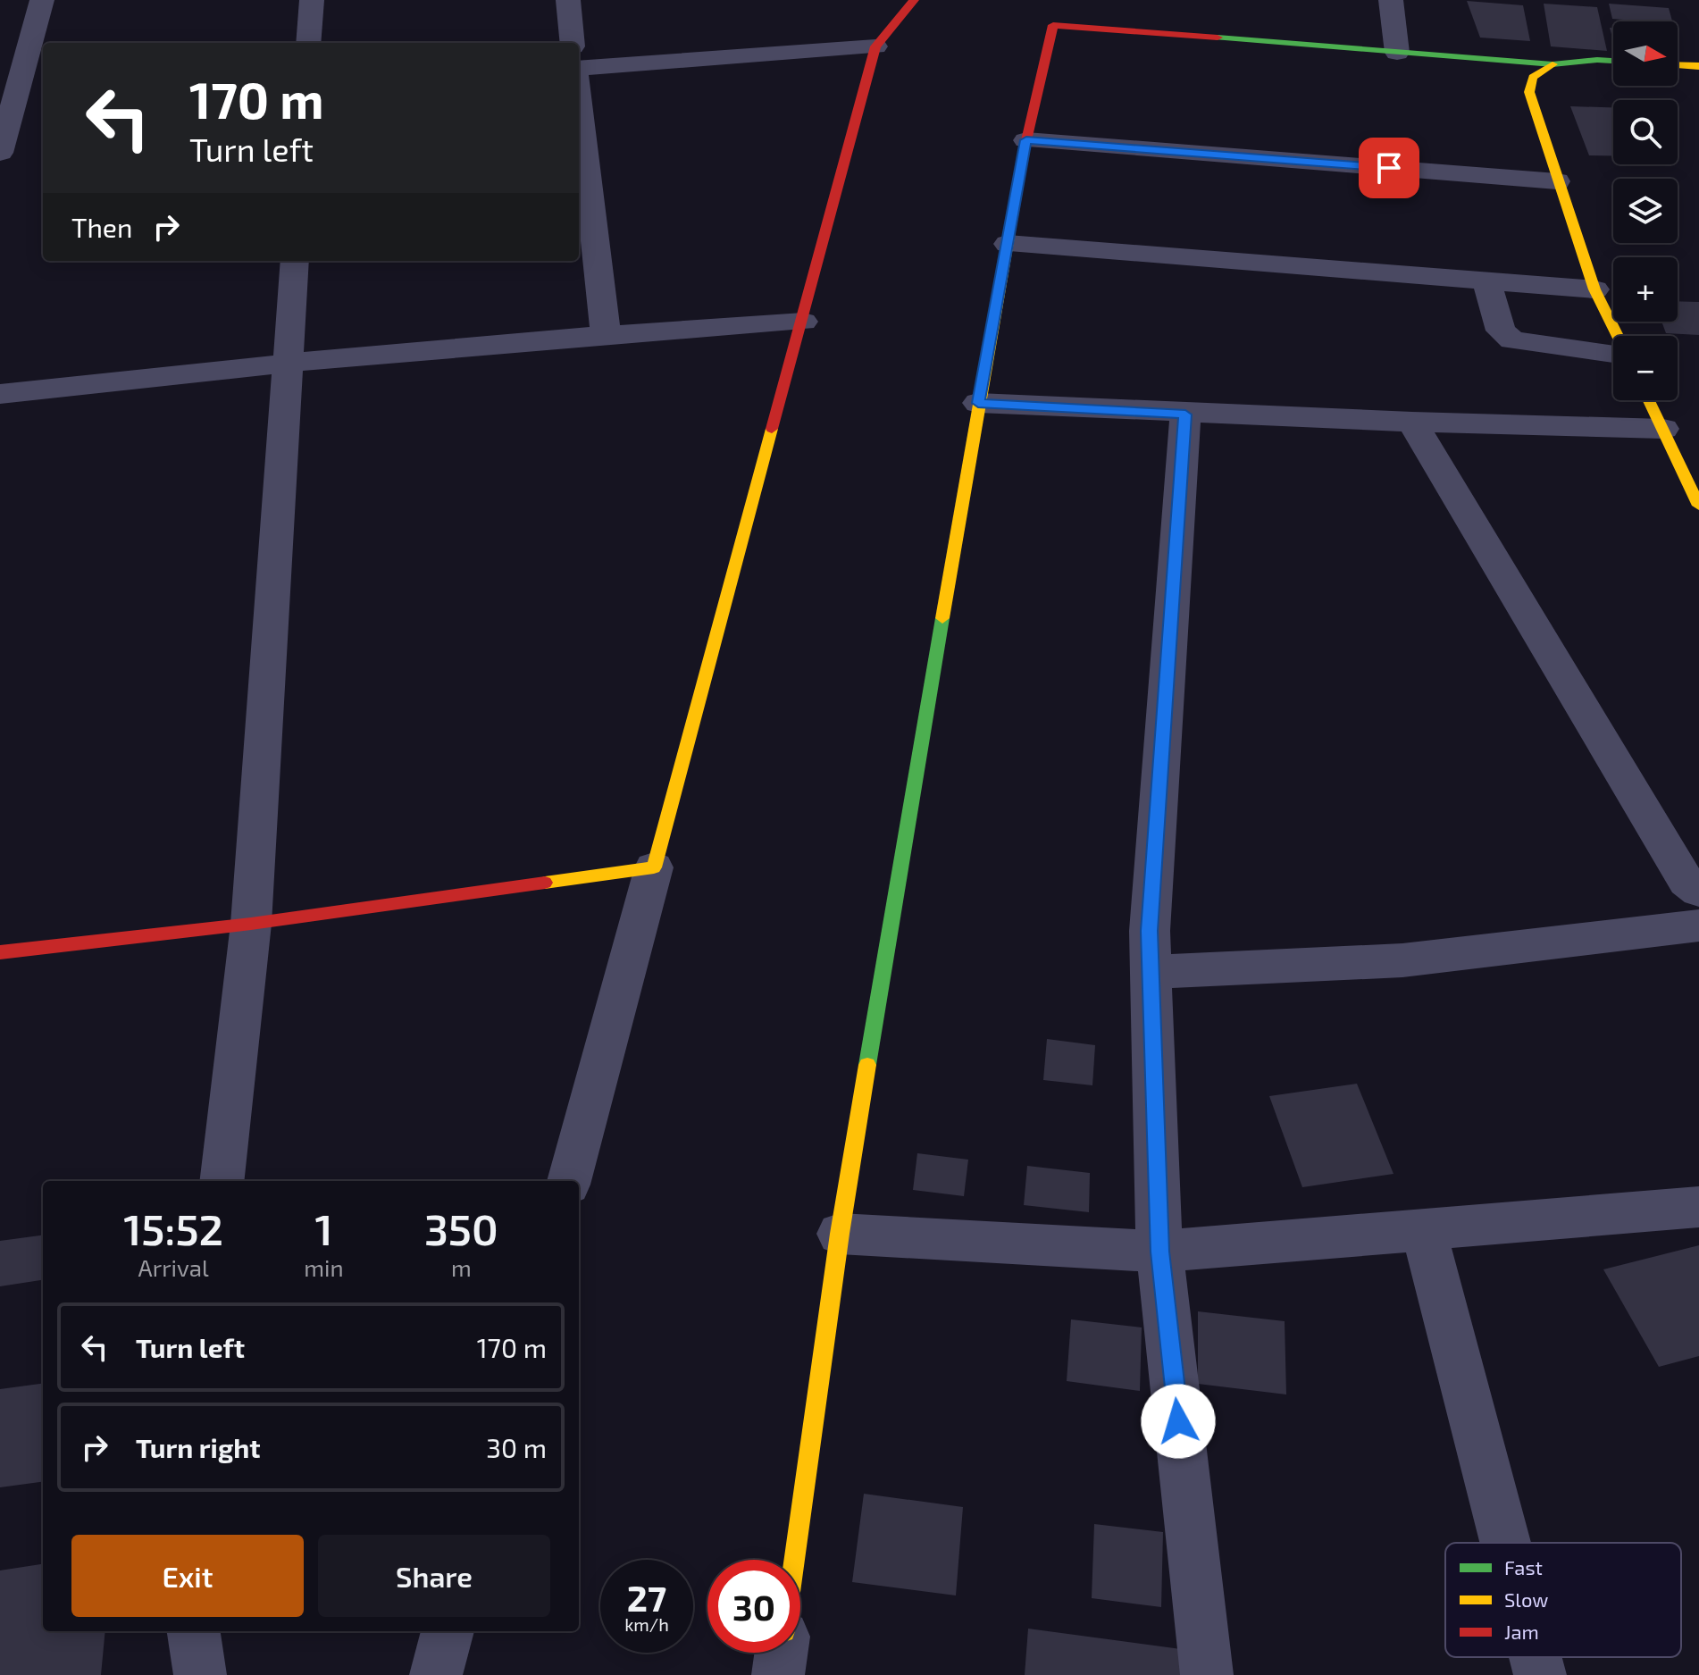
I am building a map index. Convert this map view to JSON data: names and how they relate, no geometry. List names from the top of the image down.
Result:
{
  "legend": ["Fast", "Slow", "Jam"],
  "north": "right",
  "page": {
    "map_buttons": ["+", "−"],
    "turn": ["170 m", "Turn left"],
    "then": "Then",
    "eta": [
      "15:52",
      "Arrival",
      "1",
      "min",
      "350",
      "m"
    ],
    "list": [
      {
        "name": "Turn left",
        "value": "170 m"
      },
      {
        "name": "Turn right",
        "value": "30 m"
      }
    ],
    "buttons": ["Exit", "Share"],
    "speed": "27 km/h",
    "limit": "30"
  }
}
